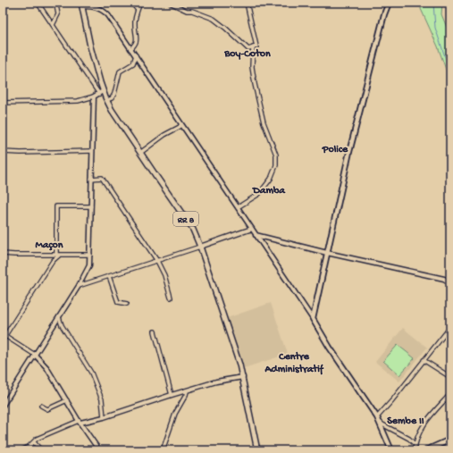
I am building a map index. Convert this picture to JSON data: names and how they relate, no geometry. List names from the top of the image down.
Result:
{
  "streets": {
    "main road": ["RR 8"]
  },
  "districts": [
    "Boy-Coton",
    "Police",
    "Damba",
    "Maçon",
    "Centre Administratif",
    "Sembe II"
  ]
}
